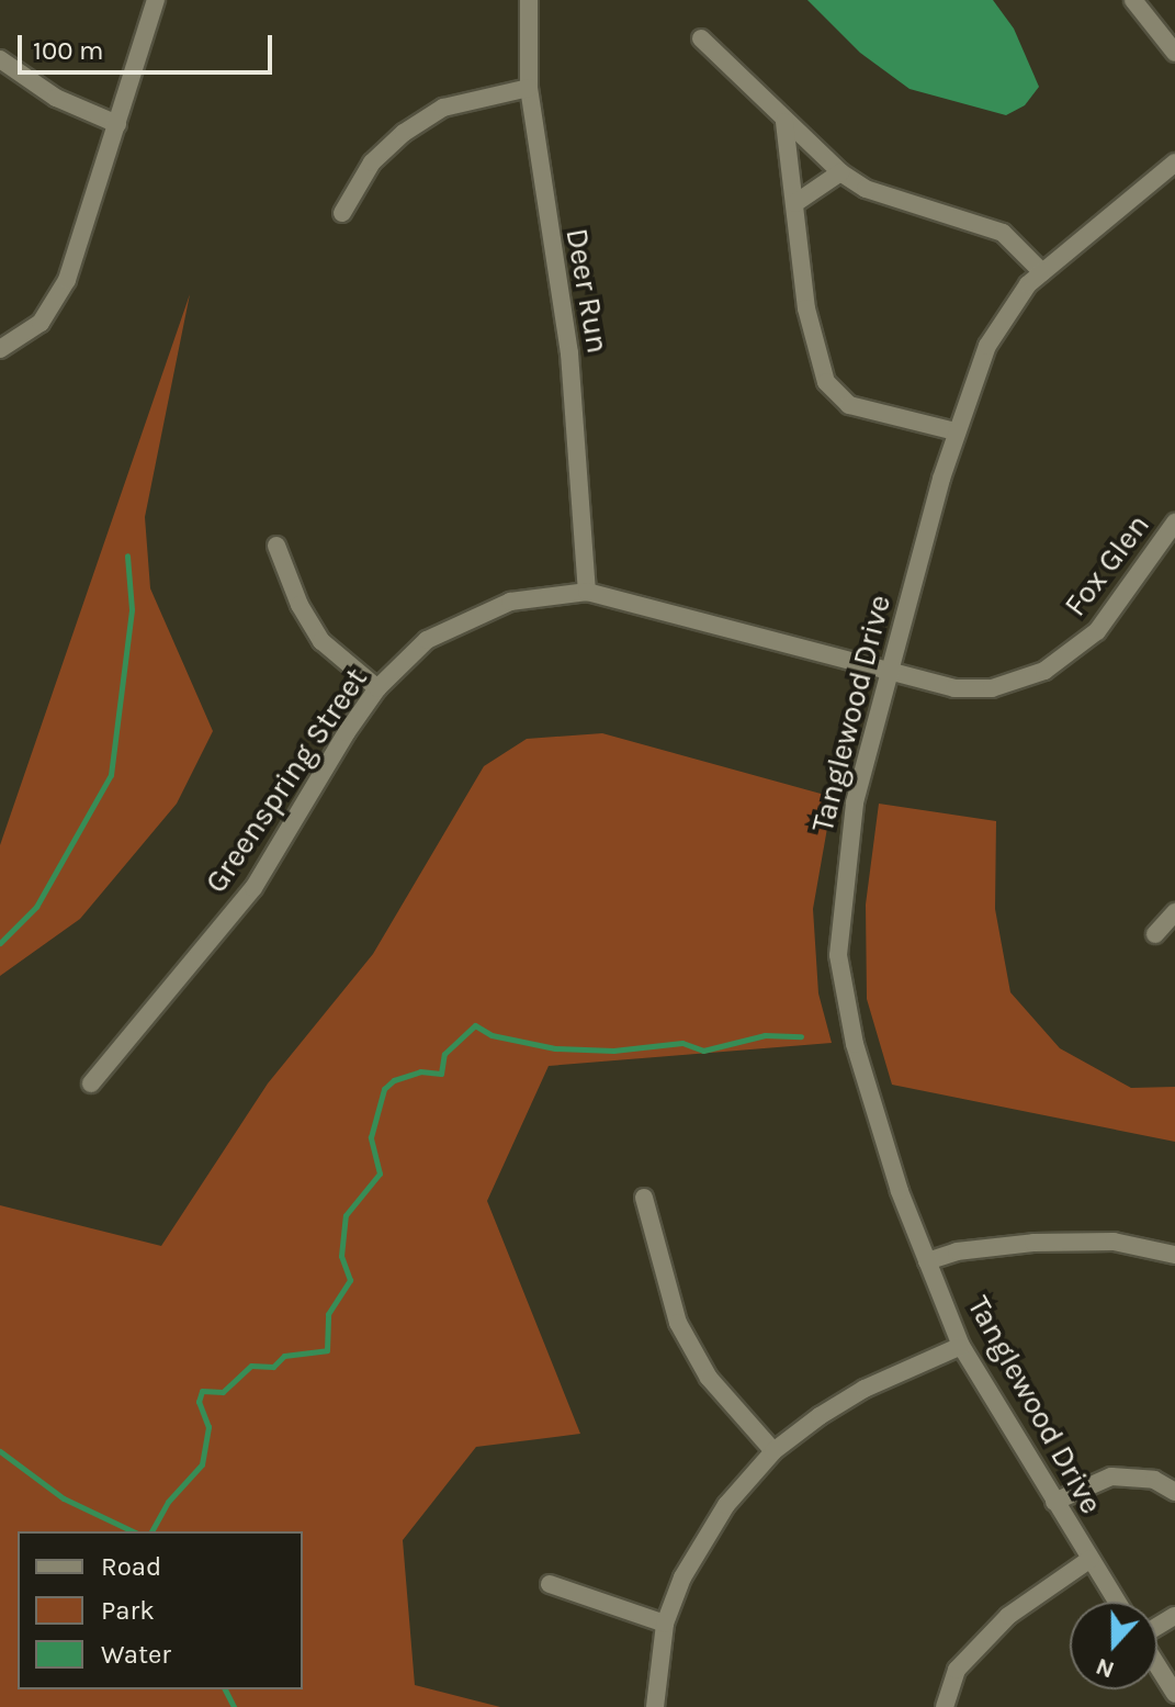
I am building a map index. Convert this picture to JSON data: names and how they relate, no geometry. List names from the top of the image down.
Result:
{
  "streets": {
    "street": [
      "Deer Run",
      "Fox Glen",
      "Tanglewood Drive",
      "Greenspring Street"
    ]
  },
  "crossings": [
    ["Deer Run", "Greenspring Street"],
    ["Fox Glen", "Tanglewood Drive"],
    ["Fox Glen", "Greenspring Street"],
    ["Tanglewood Drive", "Greenspring Street"]
  ],
  "legend": ["Road", "Park", "Water"],
  "scale_bar": "100 m",
  "north": "bottom"
}
